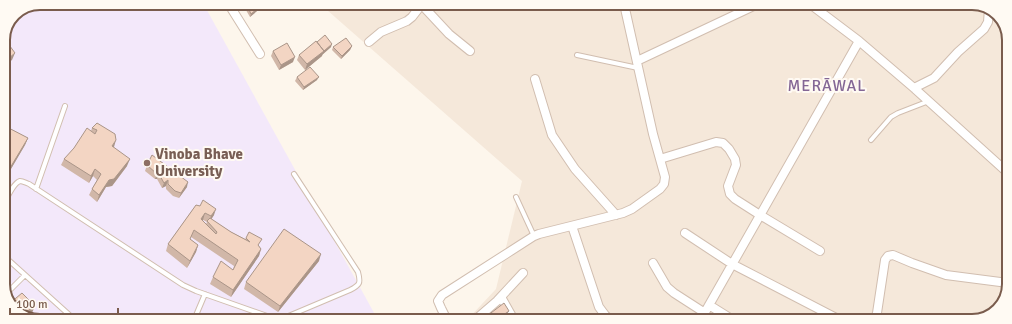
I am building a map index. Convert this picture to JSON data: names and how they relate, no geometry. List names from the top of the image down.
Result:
{
  "districts": ["MERĀWAL"],
  "places": ["Vinoba Bhave University"],
  "scale_bar": "100 m"
}
